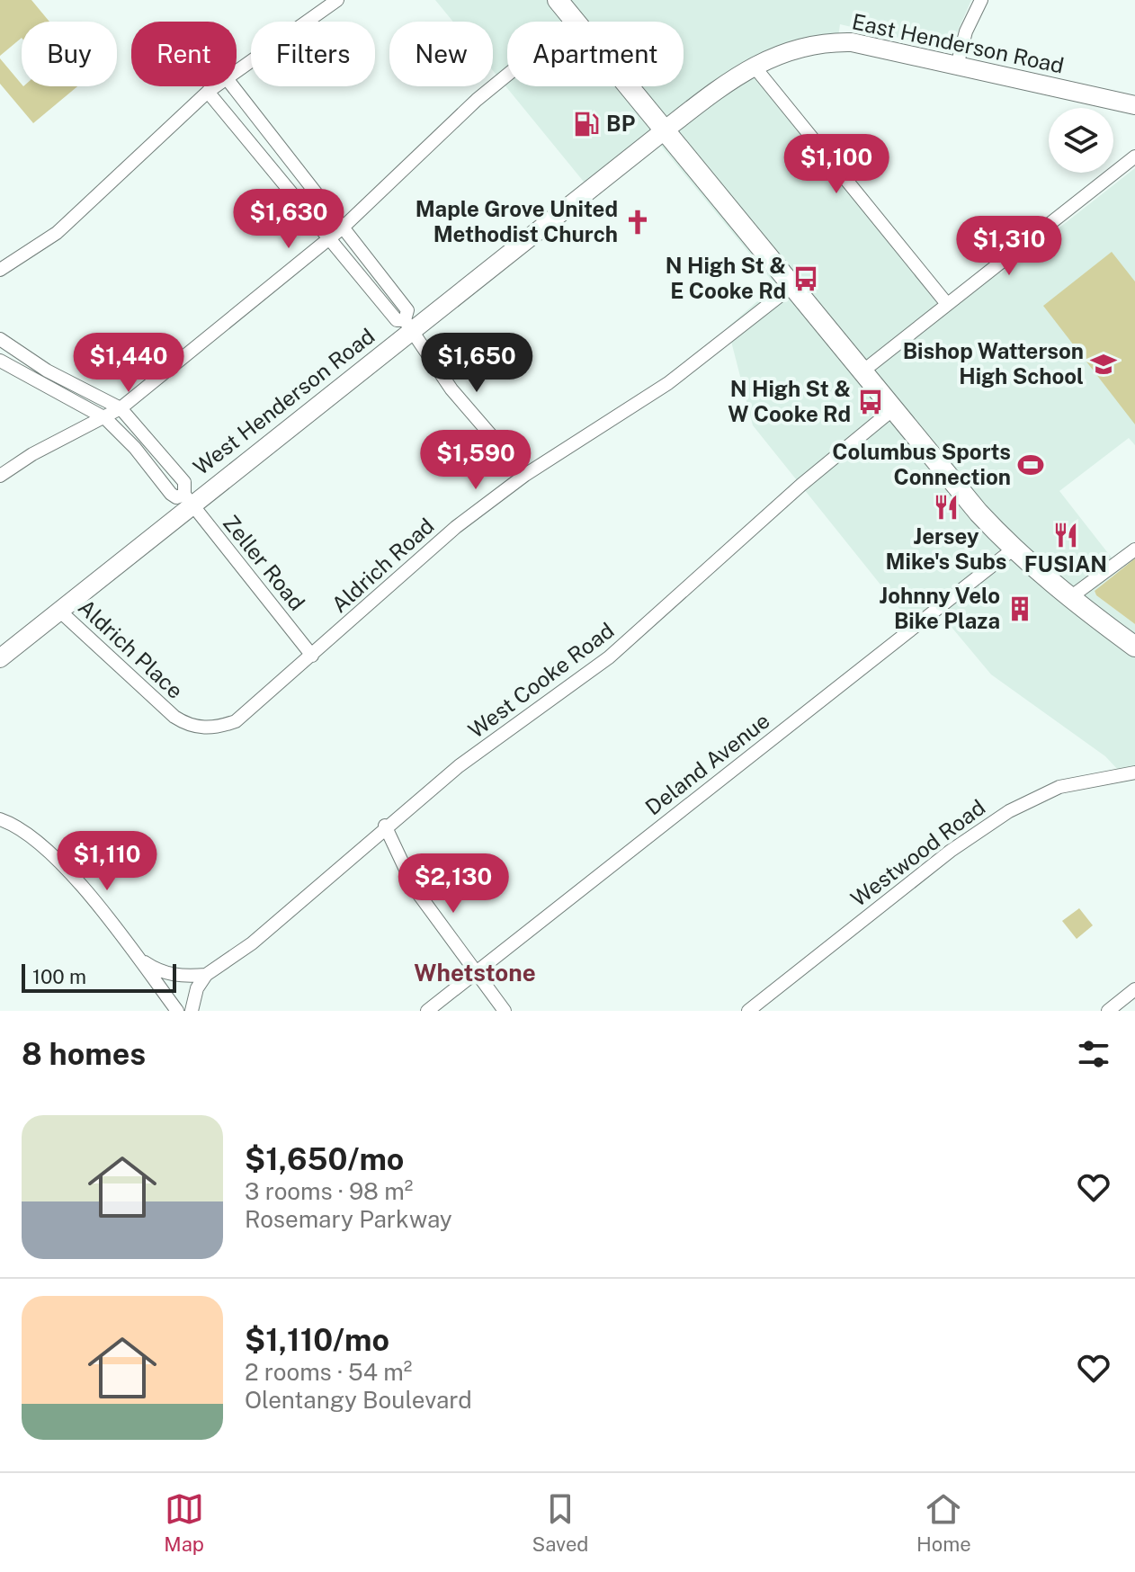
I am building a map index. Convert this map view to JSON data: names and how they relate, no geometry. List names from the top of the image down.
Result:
{
  "streets": {
    "main road": ["East Henderson Road", "West Henderson Road"],
    "street": [
      "Zeller Road",
      "Aldrich Road",
      "Aldrich Place",
      "West Cooke Road",
      "Deland Avenue",
      "Westwood Road"
    ]
  },
  "crossings": [
    ["East Henderson Road", "West Henderson Road"],
    ["West Henderson Road", "Zeller Road"],
    ["West Henderson Road", "Aldrich Place"],
    ["Zeller Road", "Aldrich Road"],
    ["Aldrich Road", "Aldrich Place"]
  ],
  "districts": ["Whetstone"],
  "places": {
    "fuel station": ["BP"],
    "church": ["Maple Grove United Methodist Church"],
    "bus stop": ["N High St & E Cooke Rd", "N High St & W Cooke Rd"],
    "school or university": ["Bishop Watterson High School"],
    "sports": ["Columbus Sports Connection"],
    "restaurant": ["Jersey Mike's Subs", "FUSIAN"],
    "building": ["Johnny Velo Bike Plaza"]
  },
  "scale_bar": "100 m",
  "page": {
    "chip": [
      "Buy",
      "Rent",
      "Filters",
      "New",
      "Apartment"
    ],
    "price": [
      "$1,100",
      "$1,630",
      "$1,310",
      "$1,440",
      "$1,650",
      "$1,590",
      "$1,110",
      "$2,130"
    ],
    "scale": "100 m",
    "heading": "8 homes",
    "list": [
      {
        "name": "$1,650/mo",
        "note": "3 rooms · 98 m² · Rosemary Parkway"
      },
      {
        "name": "$1,110/mo",
        "note": "2 rooms · 54 m² · Olentangy Boulevard"
      }
    ],
    "tabs": ["Map", "Saved", "Home"]
  }
}
